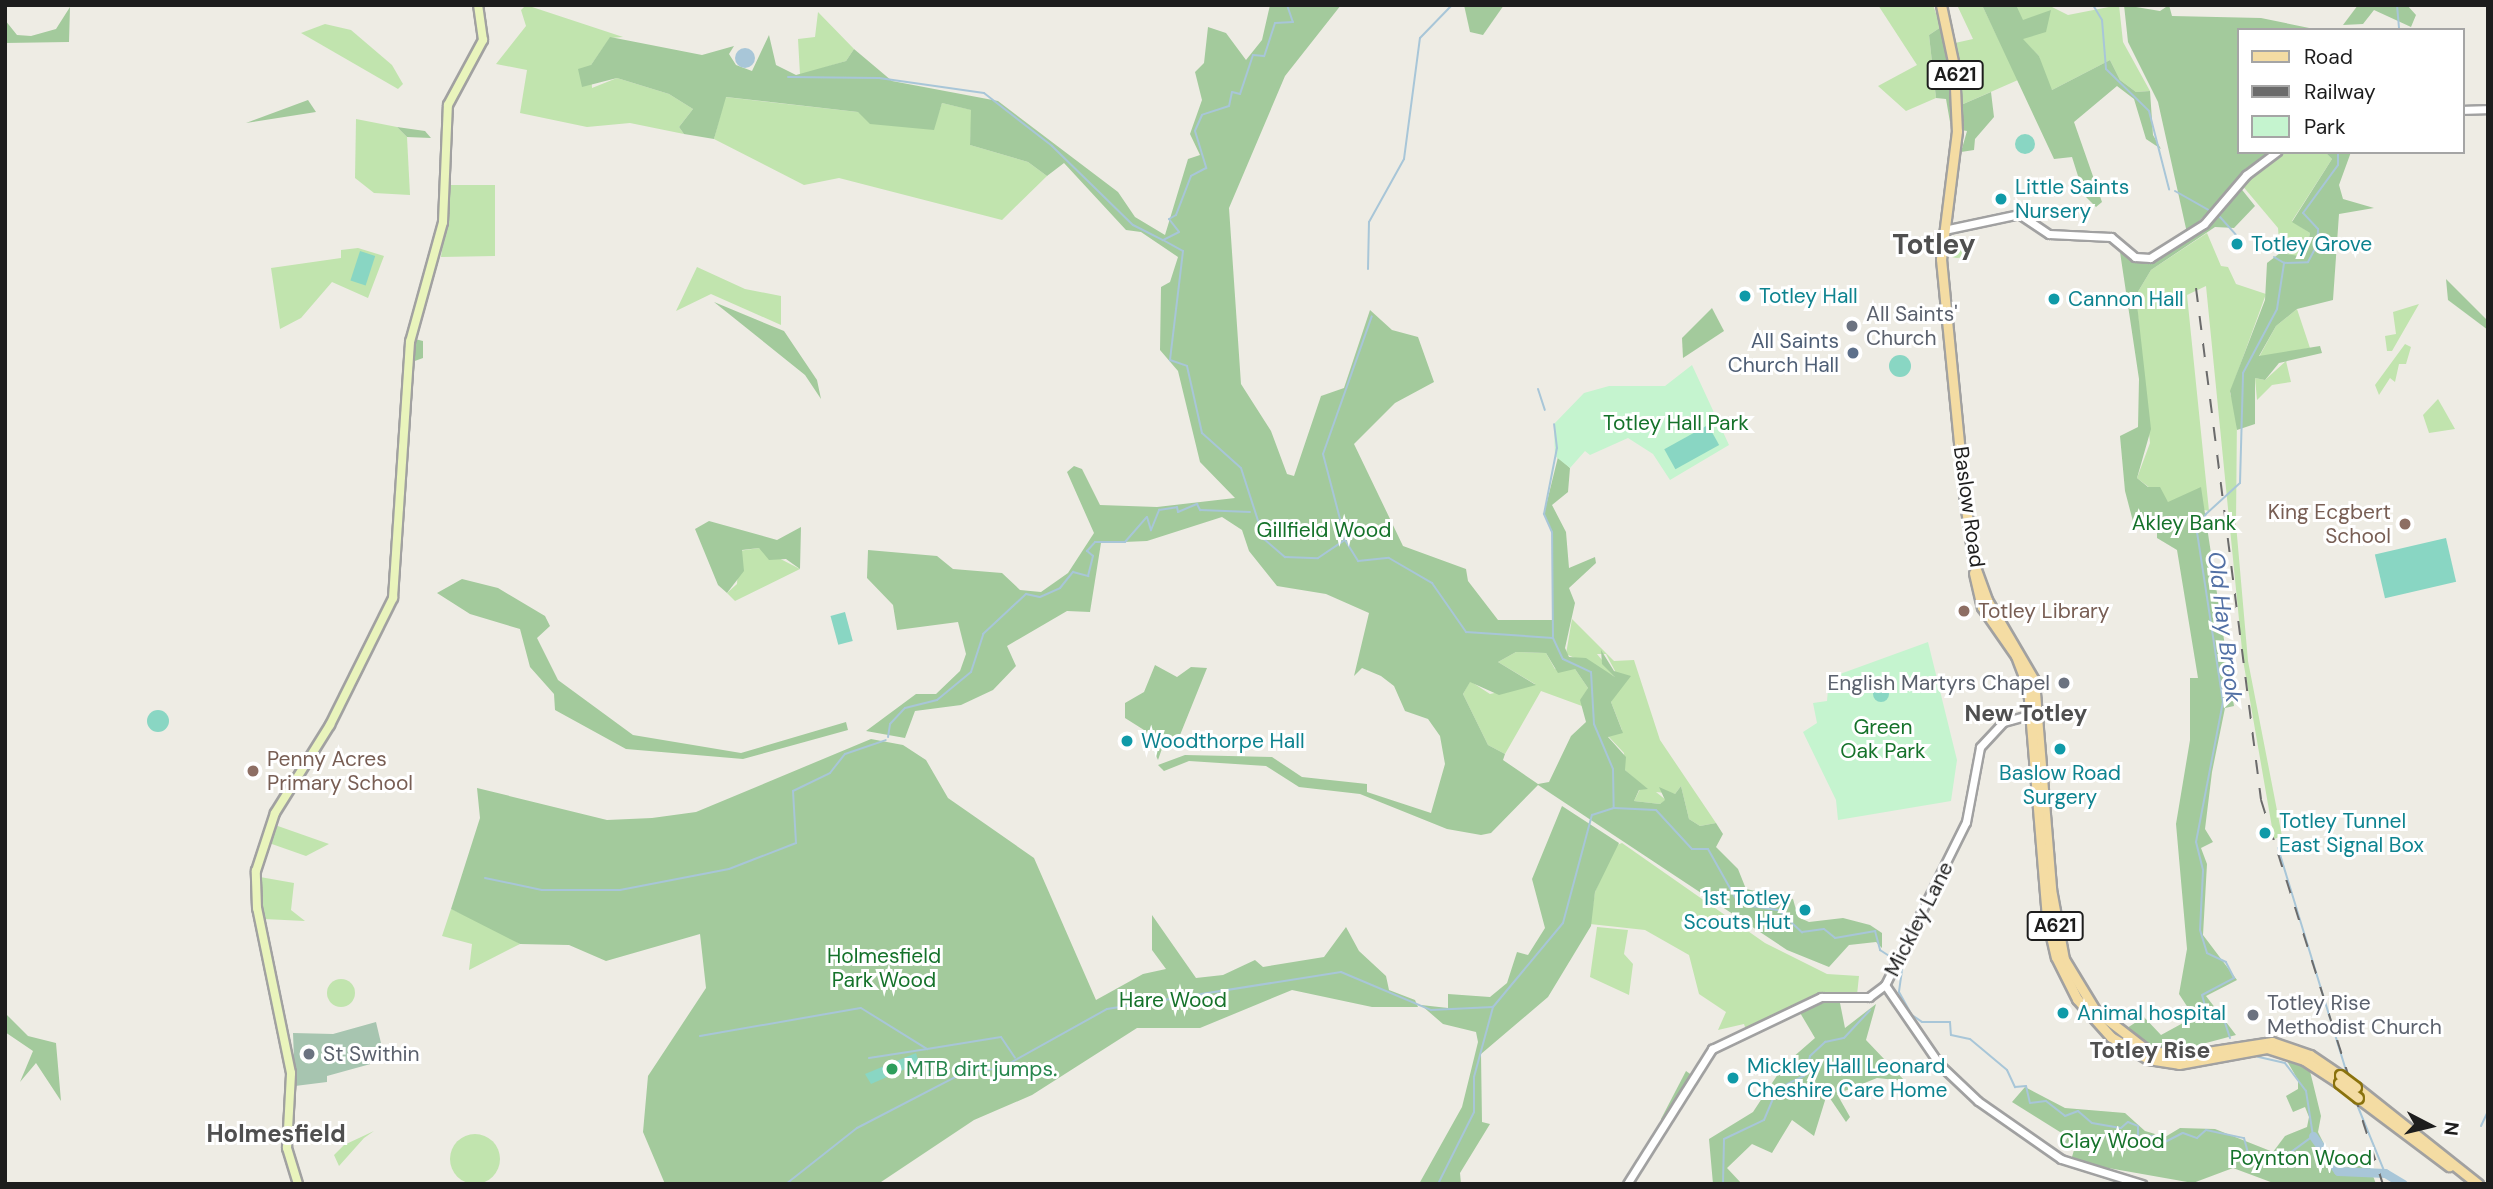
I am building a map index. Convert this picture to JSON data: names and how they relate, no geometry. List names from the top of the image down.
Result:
{
  "streets": {
    "main road": ["A621", "Baslow Road"],
    "street": ["Mickley Lane"]
  },
  "crossings": [
    ["A621", "Baslow Road"],
    ["A621", "Mickley Lane"],
    ["Baslow Road", "Mickley Lane"]
  ],
  "districts": [
    "Totley",
    "New Totley",
    "Totley Rise",
    "Holmesfield"
  ],
  "water": ["Old Hay Brook"],
  "parks": [
    "Totley Hall Park",
    "Akley Bank",
    "Gillfield Wood",
    "Green Oak Park",
    "Holmesfield Park Wood",
    "Hare Wood",
    "Clay Wood",
    "Poynton Wood"
  ],
  "places": [
    "Little Saints Nursery",
    "Totley Grove",
    "Totley Hall",
    "Cannon Hall",
    "All Saints' Church",
    "All Saints Church Hall",
    "King Ecgbert School",
    "Totley Library",
    "English Martyrs Chapel",
    "Woodthorpe Hall",
    "Baslow Road Surgery",
    "Penny Acres Primary School",
    "Totley Tunnel East Signal Box",
    "1st Totley Scouts Hut",
    "Animal hospital",
    "Totley Rise Methodist Church",
    "St Swithin",
    "MTB dirt jumps.",
    "Mickley Hall Leonard Cheshire Care Home"
  ],
  "legend": ["Road", "Railway", "Park"],
  "north": "right"
}
